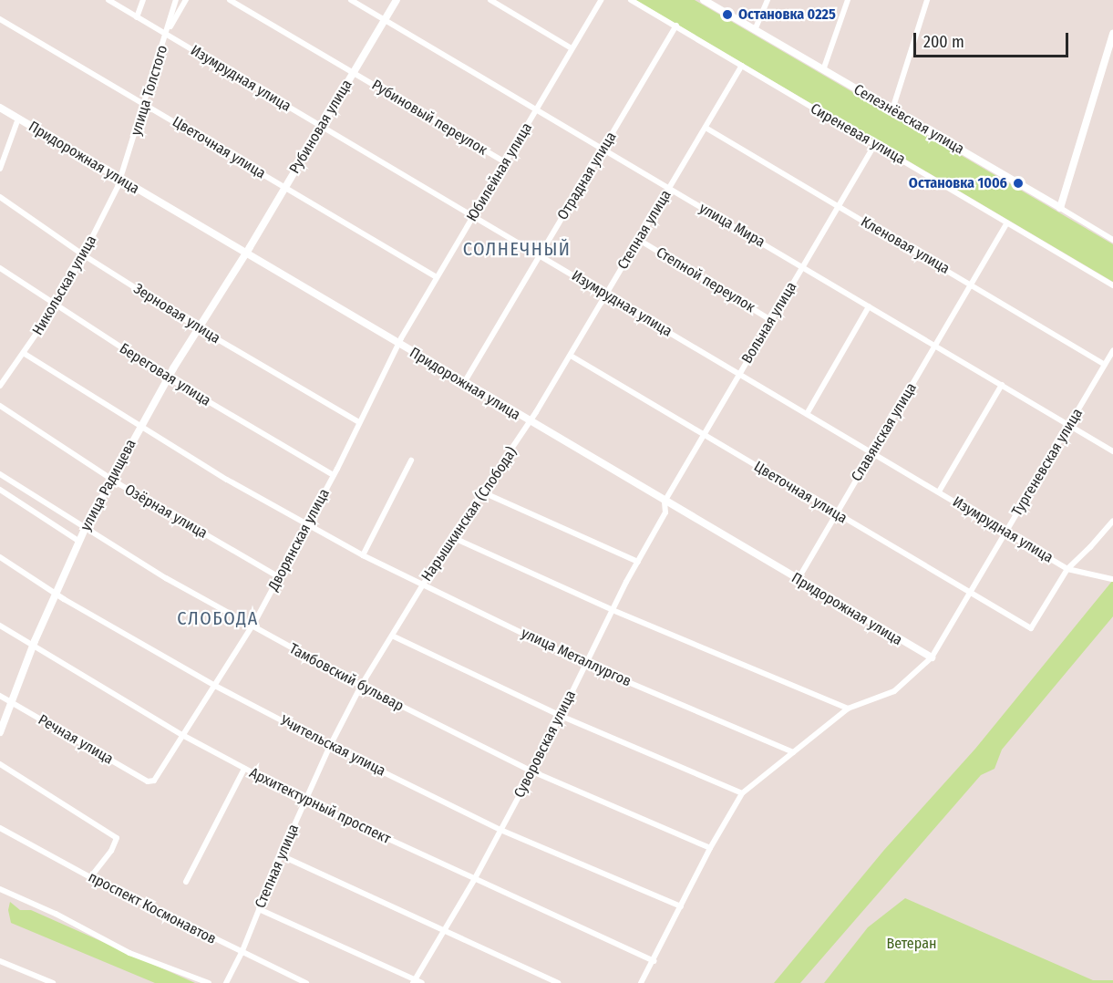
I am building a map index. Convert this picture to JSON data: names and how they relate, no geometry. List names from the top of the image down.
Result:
{
  "streets": {
    "street": [
      "Изумрудная улица",
      "улица Толстого",
      "Рубиновый переулок",
      "Селезнёвская улица",
      "Рубиновая улица",
      "Сиреневая улица",
      "Цветочная улица",
      "Придорожная улица",
      "Юбилейная улица",
      "Отрадная улица",
      "улица Мира",
      "Степная улица",
      "Кленовая улица",
      "Степной переулок",
      "Никольская улица",
      "Зерновая улица",
      "Вольная улица",
      "Береговая улица",
      "Славянская улица",
      "Тургеневская улица",
      "улица Радищева",
      "Озёрная улица",
      "Нарышкинская (Слобода)",
      "Дворянская улица",
      "улица Металлургов",
      "Тамбовский бульвар",
      "Речная улица",
      "Суворовская улица",
      "Учительская улица",
      "Архитектурный проспект",
      "проспект Космонавтов"
    ]
  },
  "crossings": [
    ["Изумрудная улица", "улица Толстого"],
    ["Изумрудная улица", "Рубиновая улица"],
    ["Изумрудная улица", "Цветочная улица"],
    ["Изумрудная улица", "Юбилейная улица"],
    ["Изумрудная улица", "Отрадная улица"],
    ["Изумрудная улица", "Степная улица"],
    ["Изумрудная улица", "Вольная улица"],
    ["Изумрудная улица", "Славянская улица"],
    ["Изумрудная улица", "Тургеневская улица"],
    ["улица Толстого", "Цветочная улица"],
    ["улица Толстого", "Придорожная улица"],
    ["улица Толстого", "Никольская улица"],
    ["Рубиновый переулок", "Рубиновая улица"],
    ["Рубиновый переулок", "Юбилейная улица"],
    ["Рубиновая улица", "Цветочная улица"],
    ["Рубиновая улица", "Придорожная улица"],
    ["Рубиновая улица", "улица Мира"],
    ["Рубиновая улица", "улица Радищева"],
    ["Сиреневая улица", "Отрадная улица"],
    ["Сиреневая улица", "Степная улица"],
    ["Сиреневая улица", "Вольная улица"],
    ["Сиреневая улица", "Славянская улица"],
    ["Цветочная улица", "Юбилейная улица"],
    ["Цветочная улица", "Степная улица"],
    ["Цветочная улица", "Вольная улица"],
    ["Цветочная улица", "Славянская улица"],
    ["Цветочная улица", "Тургеневская улица"],
    ["Придорожная улица", "Юбилейная улица"],
    ["Придорожная улица", "Отрадная улица"],
    ["Придорожная улица", "Степная улица"],
    ["Придорожная улица", "Никольская улица"],
    ["Придорожная улица", "Вольная улица"],
    ["Придорожная улица", "Славянская улица"],
    ["Придорожная улица", "Тургеневская улица"],
    ["Придорожная улица", "улица Радищева"],
    ["Придорожная улица", "Нарышкинская (Слобода)"],
    ["Придорожная улица", "Дворянская улица"],
    ["Придорожная улица", "Суворовская улица"],
    ["Юбилейная улица", "улица Мира"],
    ["Юбилейная улица", "Дворянская улица"],
    ["Отрадная улица", "улица Мира"],
    ["улица Мира", "Степная улица"],
    ["улица Мира", "Вольная улица"],
    ["улица Мира", "Славянская улица"],
    ["улица Мира", "Тургеневская улица"],
    ["Степная улица", "Кленовая улица"],
    ["Степная улица", "Степной переулок"],
    ["Степная улица", "Нарышкинская (Слобода)"],
    ["Степная улица", "Тамбовский бульвар"],
    ["Степная улица", "Учительская улица"],
    ["Степная улица", "Архитектурный проспект"],
    ["Степная улица", "проспект Космонавтов"],
    ["Кленовая улица", "Вольная улица"],
    ["Кленовая улица", "Славянская улица"],
    ["Кленовая улица", "Тургеневская улица"],
    ["Степной переулок", "Вольная улица"],
    ["Никольская улица", "Зерновая улица"],
    ["Никольская улица", "Береговая улица"],
    ["Зерновая улица", "улица Радищева"],
    ["Зерновая улица", "Дворянская улица"],
    ["Вольная улица", "Суворовская улица"],
    ["Береговая улица", "улица Радищева"],
    ["Береговая улица", "Дворянская улица"],
    ["Тургеневская улица", "улица Металлургов"],
    ["улица Радищева", "Озёрная улица"],
    ["улица Радищева", "Тамбовский бульвар"],
    ["улица Радищева", "Речная улица"],
    ["улица Радищева", "Учительская улица"],
    ["улица Радищева", "Архитектурный проспект"],
    ["Озёрная улица", "Дворянская улица"],
    ["Нарышкинская (Слобода)", "улица Металлургов"],
    ["Дворянская улица", "улица Металлургов"],
    ["Дворянская улица", "Тамбовский бульвар"],
    ["Дворянская улица", "Речная улица"],
    ["Дворянская улица", "Учительская улица"],
    ["Дворянская улица", "Архитектурный проспект"],
    ["улица Металлургов", "Суворовская улица"],
    ["Тамбовский бульвар", "Суворовская улица"],
    ["Суворовская улица", "Учительская улица"],
    ["Суворовская улица", "Архитектурный проспект"]
  ],
  "districts": ["СОЛНЕЧНЫЙ", "СЛОБОДА"],
  "parks": ["Ветеран"],
  "places": ["Остановка 0225", "Остановка 1006"],
  "scale_bar": "200 m"
}
